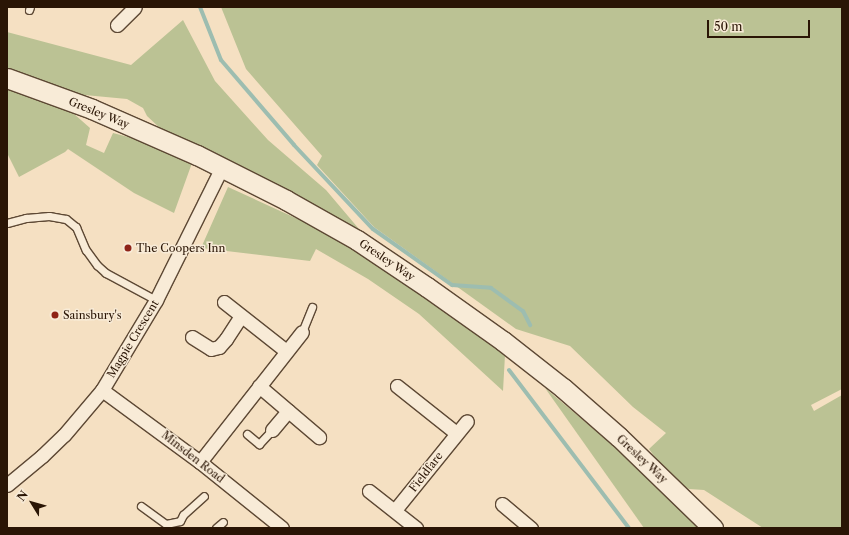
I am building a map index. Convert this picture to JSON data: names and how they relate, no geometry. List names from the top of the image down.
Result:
{
  "streets": {
    "street": [
      "Gresley Way",
      "Magpie Crescent",
      "Minsden Road",
      "Fieldfare"
    ]
  },
  "crossings": [
    ["Gresley Way", "Magpie Crescent"],
    ["Magpie Crescent", "Minsden Road"]
  ],
  "places": ["The Coopers Inn", "Sainsbury's"],
  "scale_bar": "50 m",
  "north": "top left"
}
